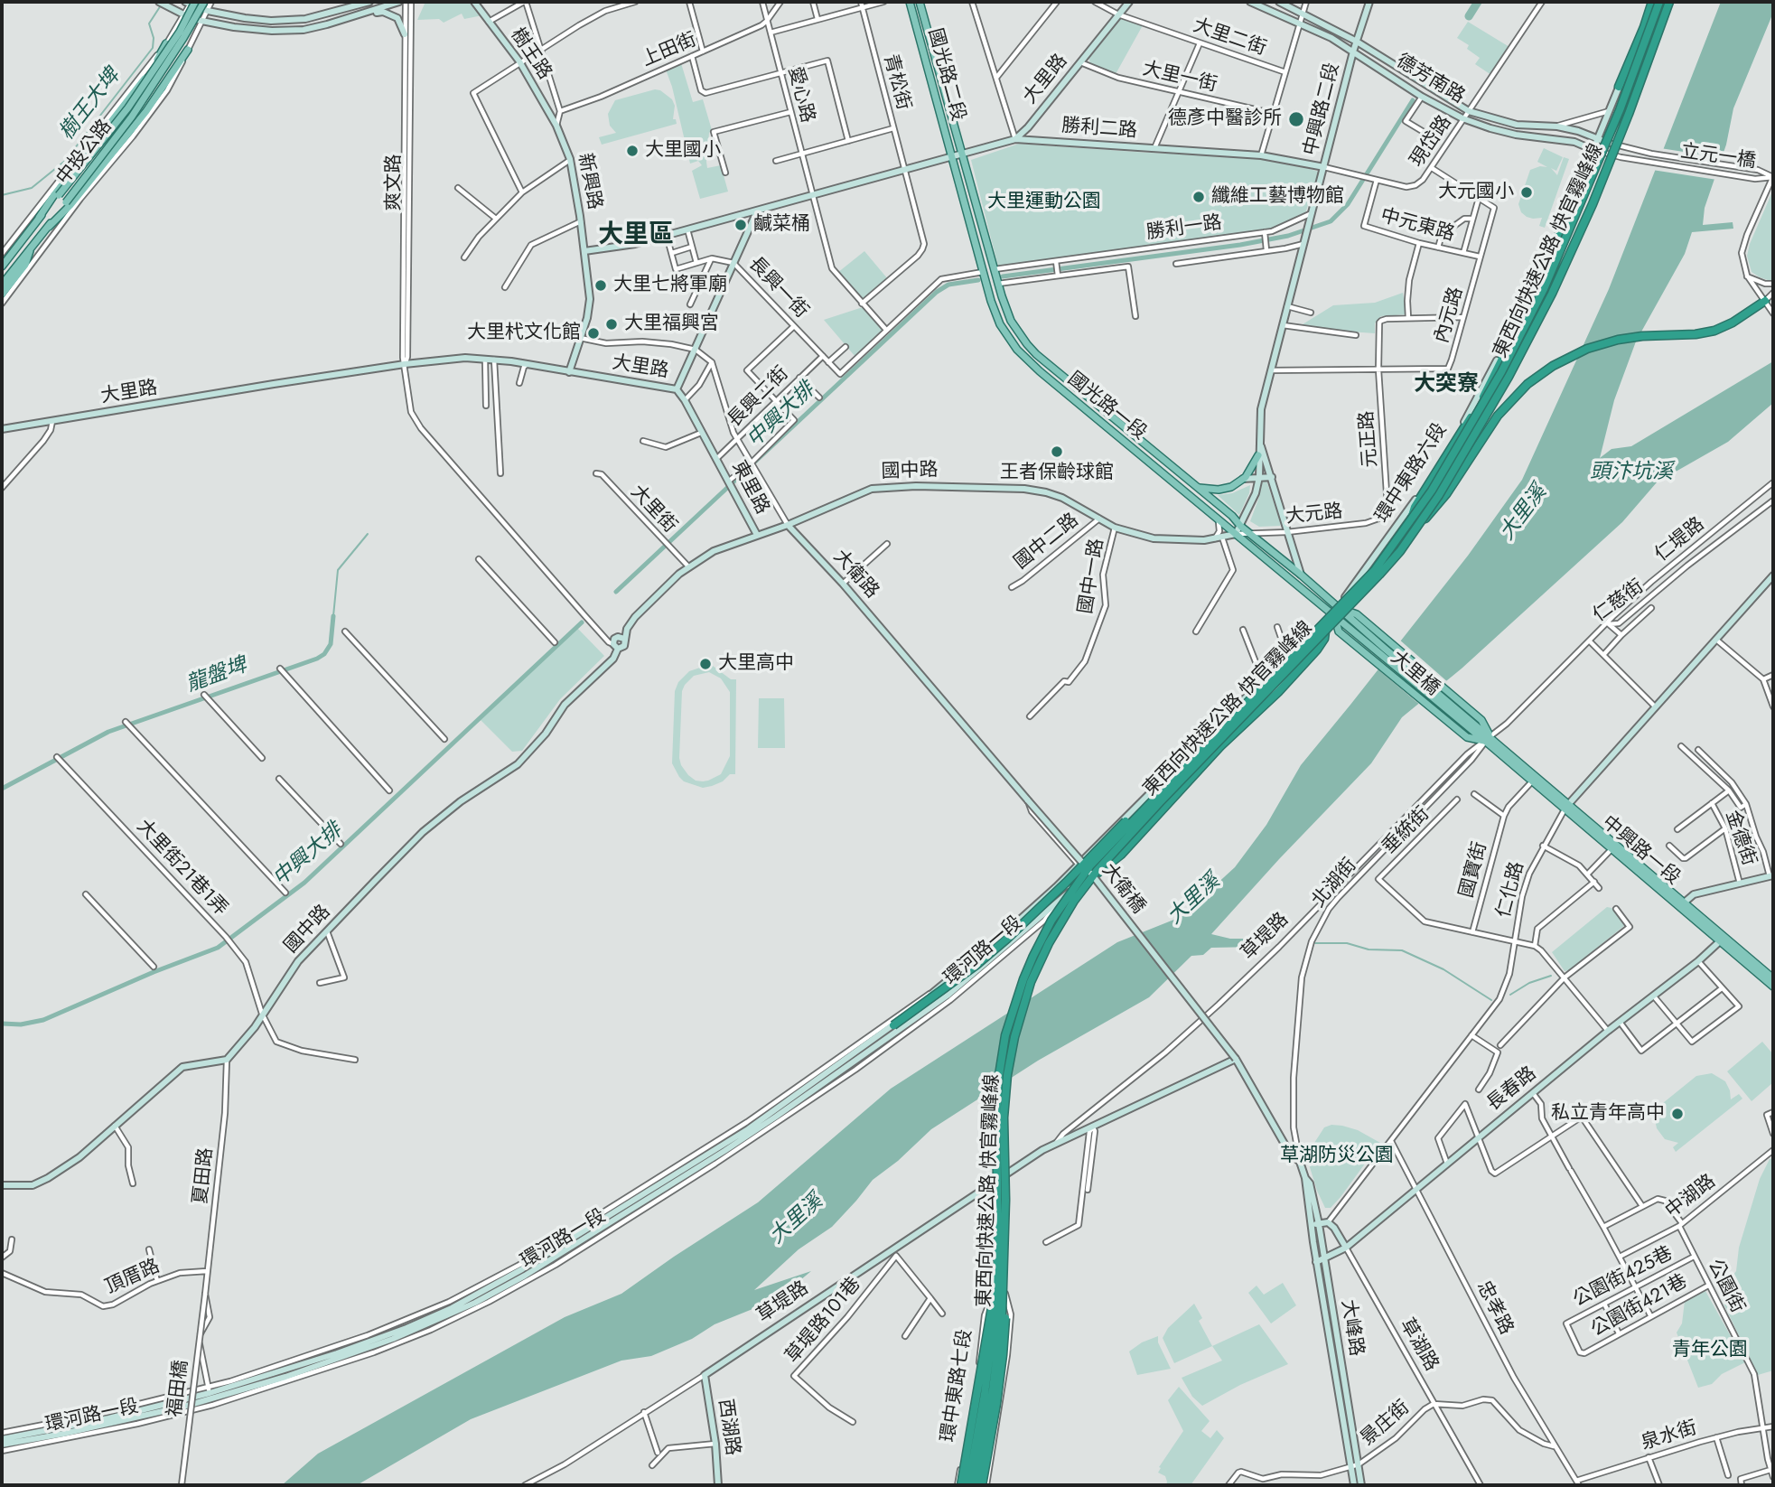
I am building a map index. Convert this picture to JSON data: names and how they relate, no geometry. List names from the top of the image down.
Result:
{
  "streets": {
    "highway": ["東西向快速公路 快官霧峰線"],
    "main road": [
      "國光路二段",
      "中投公路",
      "國光路一段",
      "大里橋",
      "中興路一段"
    ],
    "street": [
      "大里二街",
      "上田街",
      "樹王路",
      "大里一街",
      "大里路",
      "德芳南路",
      "青松街",
      "愛心路",
      "中興路二段",
      "勝利二路",
      "現岱路",
      "立元一橋",
      "新興路",
      "爽文路",
      "中元東路",
      "勝利一路",
      "長興一街",
      "內元路",
      "長興二街",
      "元正路",
      "國中路",
      "環中東路六段",
      "東里路",
      "大里街",
      "大元路",
      "仁堤路",
      "國中二路",
      "大衛路",
      "國中一路",
      "仁慈街",
      "垂統街",
      "金德街",
      "大里街21巷1弄",
      "國寶街",
      "北湖街",
      "大衛橋",
      "仁化路",
      "草堤路",
      "環河路一段",
      "長春路",
      "夏田路",
      "中湖路",
      "頂厝路",
      "公園街425巷",
      "公園街",
      "公園街421巷",
      "忠孝路",
      "草堤路101巷",
      "大峰路",
      "草湖路",
      "環中東路七段",
      "福田橋",
      "景庄街",
      "西湖路",
      "泉水街"
    ]
  },
  "crossings": [
    ["大里二街", "大里路"],
    ["上田街", "愛心路"],
    ["樹王路", "新興路"],
    ["國光路二段", "國光路一段"],
    ["大里一街", "大里路"],
    ["大里路", "勝利二路"],
    ["大里路", "新興路"],
    ["大里路", "爽文路"],
    ["大里路", "長興一街"],
    ["大里路", "東里路"],
    ["德芳南路", "中興路二段"],
    ["德芳南路", "現岱路"],
    ["德芳南路", "立元一橋"],
    ["德芳南路", "環中東路六段"],
    ["青松街", "愛心路"],
    ["愛心路", "長興一街"],
    ["中興路二段", "勝利二路"],
    ["中興路二段", "現岱路"],
    ["中興路二段", "勝利一路"],
    ["勝利二路", "現岱路"],
    ["現岱路", "中元東路"],
    ["立元一橋", "環中東路六段"],
    ["爽文路", "國中路"],
    ["中元東路", "內元路"],
    ["勝利一路", "國光路一段"],
    ["東西向快速公路 快官霧峰線", "環中東路六段"],
    ["東西向快速公路 快官霧峰線", "環中東路七段"],
    ["長興一街", "長興二街"],
    ["內元路", "元正路"],
    ["長興二街", "東里路"],
    ["長興二街", "大衛路"],
    ["國光路一段", "國中路"],
    ["國光路一段", "環中東路六段"],
    ["國光路一段", "大元路"],
    ["國光路一段", "大里橋"],
    ["元正路", "大元路"],
    ["國中路", "東里路"],
    ["國中路", "大里街"],
    ["國中路", "大元路"],
    ["國中路", "國中二路"],
    ["國中路", "大衛路"],
    ["國中路", "國中一路"],
    ["國中路", "大里街21巷1弄"],
    ["國中路", "夏田路"],
    ["仁堤路", "仁慈街"],
    ["大衛路", "大衛橋"],
    ["仁慈街", "中興路一段"],
    ["仁慈街", "北湖街"],
    ["仁慈街", "草堤路"],
    ["大里橋", "中興路一段"],
    ["垂統街", "國寶街"],
    ["垂統街", "仁化路"],
    ["中興路一段", "國寶街"],
    ["中興路一段", "北湖街"],
    ["中興路一段", "仁化路"],
    ["中興路一段", "草堤路"],
    ["中興路一段", "長春路"],
    ["北湖街", "草堤路"],
    ["北湖街", "大峰路"],
    ["大衛橋", "草堤路"],
    ["大衛橋", "大峰路"],
    ["仁化路", "忠孝路"],
    ["仁化路", "草湖路"],
    ["草堤路", "草堤路101巷"],
    ["草堤路", "大峰路"],
    ["草堤路", "環中東路七段"],
    ["草堤路", "西湖路"],
    ["長春路", "忠孝路"],
    ["長春路", "大峰路"],
    ["長春路", "草湖路"],
    ["夏田路", "頂厝路"],
    ["夏田路", "福田橋"],
    ["中湖路", "公園街"],
    ["公園街425巷", "公園街"],
    ["公園街425巷", "公園街421巷"],
    ["公園街", "公園街421巷"],
    ["公園街", "泉水街"],
    ["忠孝路", "景庄街"],
    ["忠孝路", "泉水街"],
    ["大峰路", "景庄街"],
    ["草湖路", "景庄街"]
  ],
  "districts": ["大里區", "大突寮"],
  "water": [
    "樹王大埤",
    "中興大排",
    "頭汴坑溪",
    "大里溪",
    "龍盤埤"
  ],
  "parks": ["大里運動公園", "草湖防災公園", "青年公園"],
  "places": [
    "德彥中醫診所",
    "大里國小",
    "大元國小",
    "纖維工藝博物館",
    "鹹菜桶",
    "大里七將軍廟",
    "大里福興宮",
    "大里杙文化館",
    "王者保齡球館",
    "大里高中",
    "私立青年高中"
  ]
}
